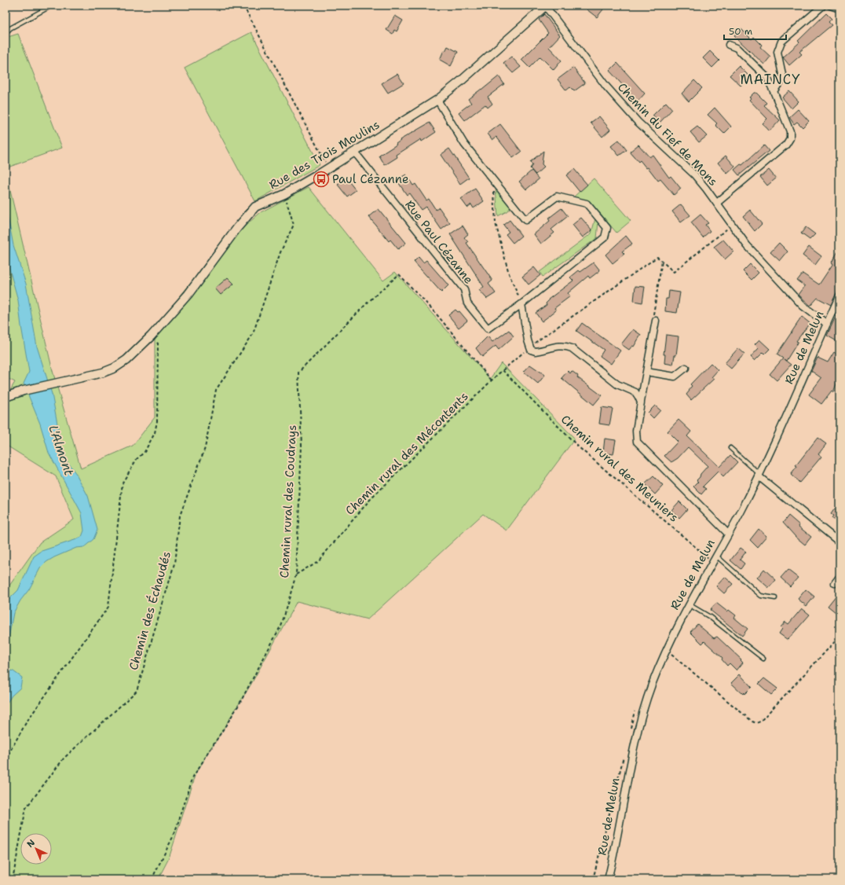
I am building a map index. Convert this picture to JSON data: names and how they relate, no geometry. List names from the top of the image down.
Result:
{
  "streets": {
    "street": [
      "Chemin du Fief de Mons",
      "Rue des Trois Moulins",
      "Rue Paul Cézanne",
      "Rue de Melun"
    ],
    "path": [
      "Chemin rural des Mécontents",
      "Chemin rural des Meuniers",
      "Chemin rural des Coudrays",
      "Chemin des Échaudés"
    ]
  },
  "crossings": [
    ["Chemin du Fief de Mons", "Rue des Trois Moulins"],
    ["Chemin du Fief de Mons", "Rue de Melun"],
    ["Rue des Trois Moulins", "Rue Paul Cézanne"],
    ["Rue des Trois Moulins", "Chemin des Échaudés"],
    ["Rue de Melun", "Chemin rural des Meuniers"],
    ["Chemin rural des Mécontents", "Chemin rural des Meuniers"],
    ["Chemin rural des Mécontents", "Chemin rural des Coudrays"]
  ],
  "districts": ["MAINCY"],
  "water": ["L'Almont"],
  "places": {
    "bus stop": ["Paul Cézanne"]
  },
  "scale_bar": "50 m",
  "north": "top left"
}
